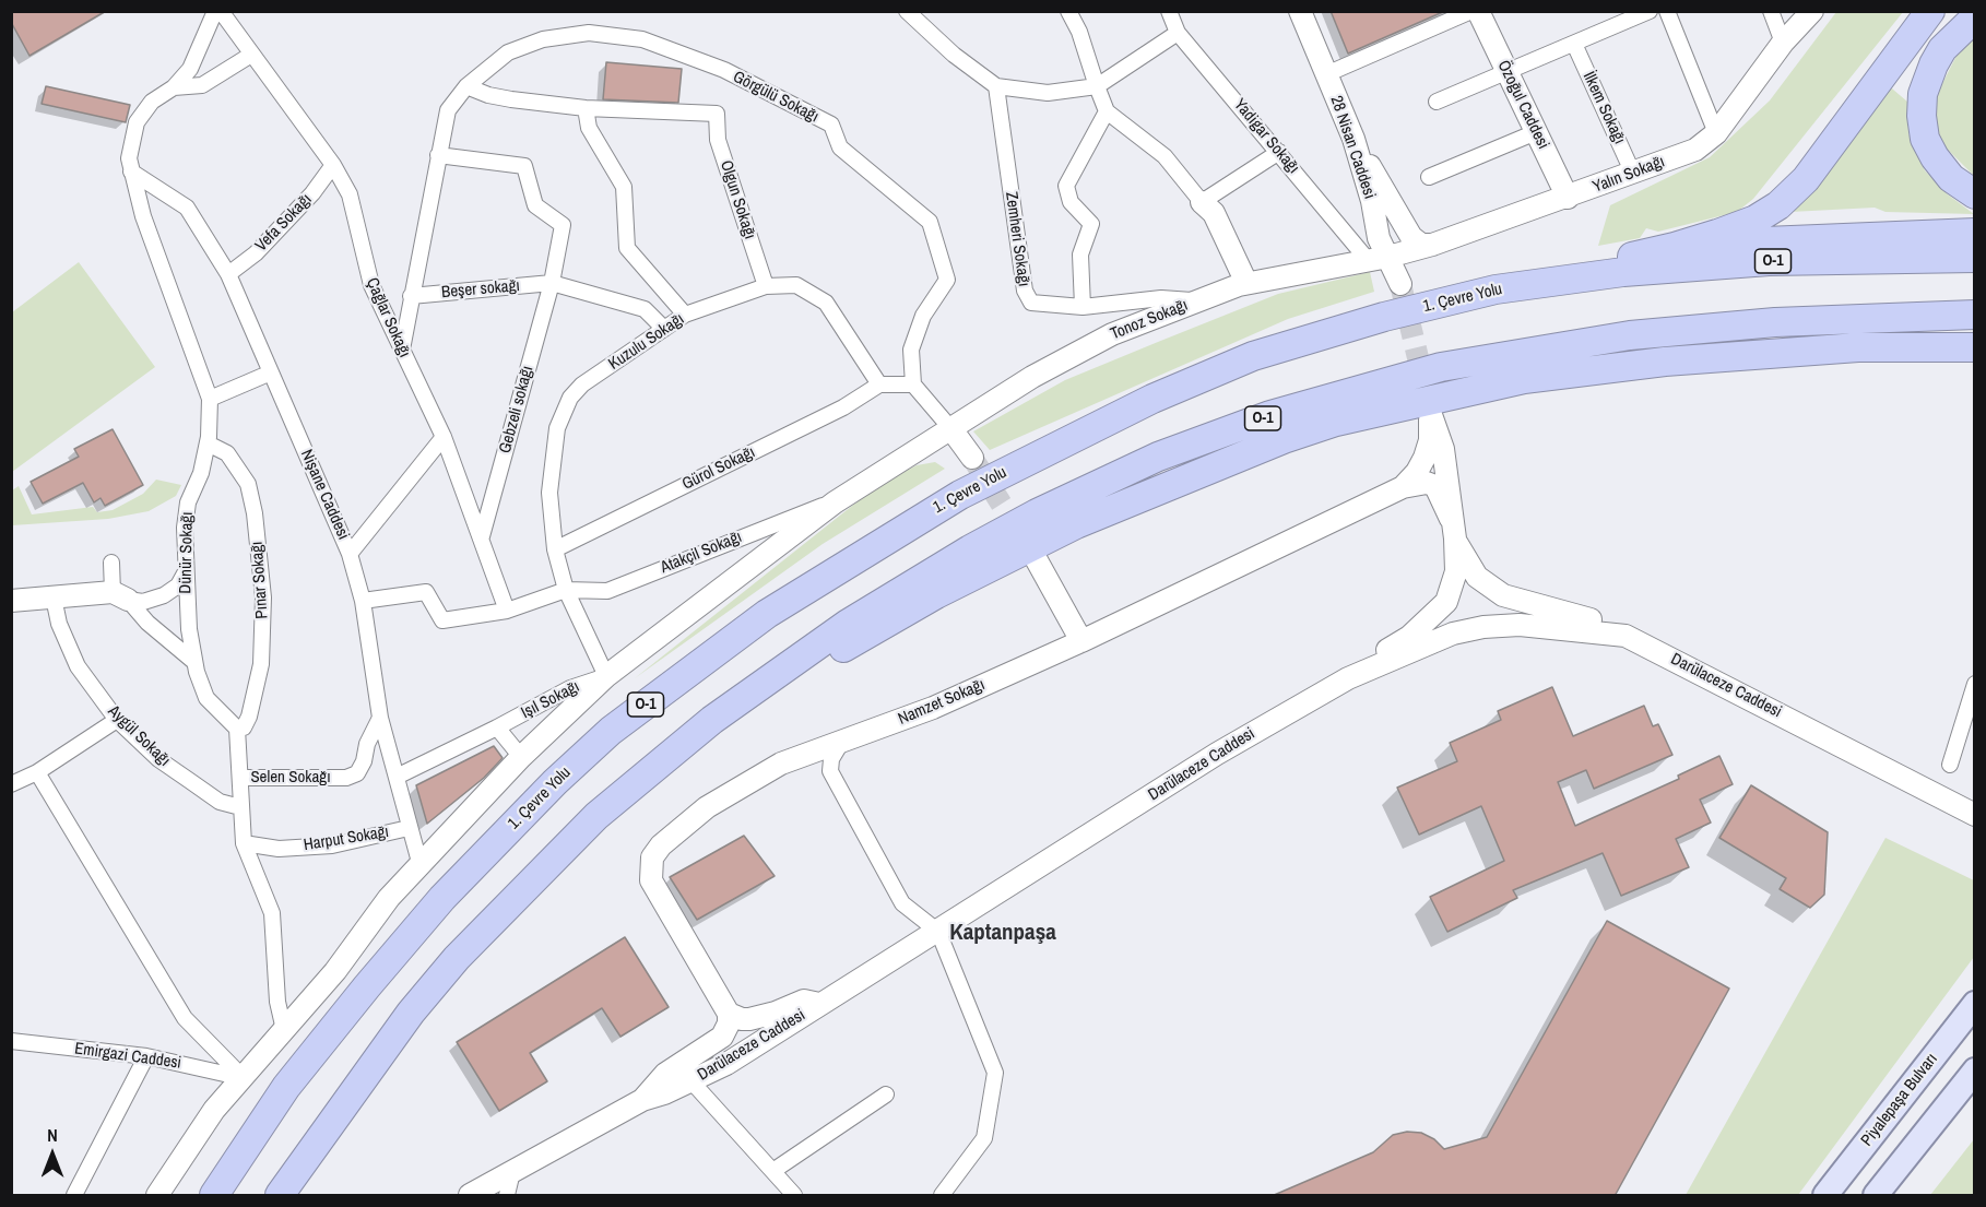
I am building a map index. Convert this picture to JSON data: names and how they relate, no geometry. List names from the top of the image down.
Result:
{
  "streets": {
    "highway": ["O-1", "1. Çevre Yolu"],
    "main road": [
      "Özoğul Caddesi",
      "28 Nisan Caddesi",
      "Yalın Sokağı",
      "Tonoz Sokağı",
      "Darülaceze Caddesi",
      "Namzet Sokağı",
      "Piyalepaşa Bulvarı"
    ],
    "street": [
      "Görgülü Sokağı",
      "İlkem Sokağı",
      "Yadigar Sokağı",
      "Olgun Sokağı",
      "Vefa Sokağı",
      "Zemheri Sokağı",
      "Beşer sokağı",
      "Çağlar Sokağı",
      "Kuzulu Sokağı",
      "Gebzeli sokağı",
      "Gürol Sokağı",
      "Nişane Caddesi",
      "Dünür Sokağı",
      "Atakçil Sokağı",
      "Pınar Sokağı",
      "Işıl Sokağı",
      "Aygül Sokağı",
      "Selen Sokağı",
      "Harput Sokağı",
      "Emirgazi Caddesi"
    ]
  },
  "crossings": [
    ["Görgülü Sokağı", "Beşer sokağı"],
    ["Görgülü Sokağı", "Çağlar Sokağı"],
    ["Özoğul Caddesi", "Yalın Sokağı"],
    ["İlkem Sokağı", "Yalın Sokağı"],
    ["Yadigar Sokağı", "Yalın Sokağı"],
    ["Yadigar Sokağı", "Tonoz Sokağı"],
    ["28 Nisan Caddesi", "Yalın Sokağı"],
    ["Yalın Sokağı", "Tonoz Sokağı"],
    ["Olgun Sokağı", "Kuzulu Sokağı"],
    ["Vefa Sokağı", "Çağlar Sokağı"],
    ["Vefa Sokağı", "Nişane Caddesi"],
    ["Zemheri Sokağı", "Tonoz Sokağı"],
    ["Beşer sokağı", "Kuzulu Sokağı"],
    ["Beşer sokağı", "Gebzeli sokağı"],
    ["Çağlar Sokağı", "Gebzeli sokağı"],
    ["Çağlar Sokağı", "Dünür Sokağı"],
    ["Tonoz Sokağı", "Kuzulu Sokağı"],
    ["Tonoz Sokağı", "Nişane Caddesi"],
    ["Tonoz Sokağı", "Atakçil Sokağı"],
    ["Tonoz Sokağı", "Işıl Sokağı"],
    ["Tonoz Sokağı", "Emirgazi Caddesi"],
    ["Kuzulu Sokağı", "Gürol Sokağı"],
    ["Kuzulu Sokağı", "Atakçil Sokağı"],
    ["Kuzulu Sokağı", "Işıl Sokağı"],
    ["Nişane Caddesi", "Dünür Sokağı"],
    ["Nişane Caddesi", "Işıl Sokağı"],
    ["Nişane Caddesi", "Selen Sokağı"],
    ["Nişane Caddesi", "Harput Sokağı"],
    ["Dünür Sokağı", "Pınar Sokağı"]
  ],
  "districts": ["Kaptanpaşa"],
  "north": "top"
}
